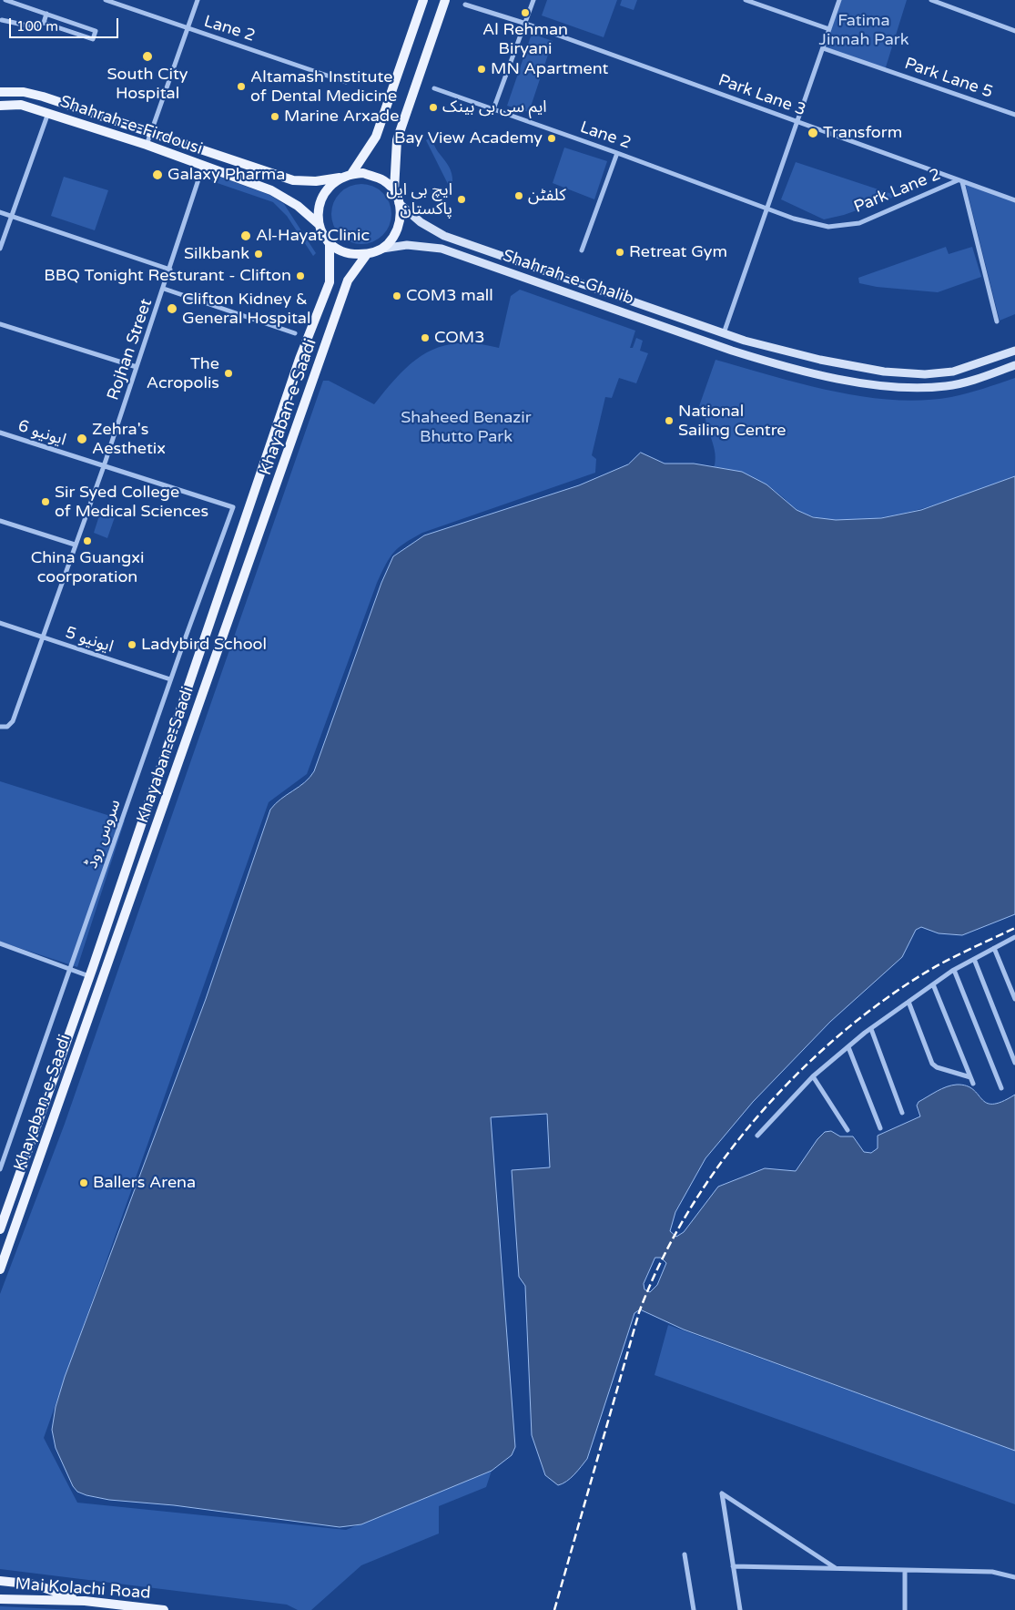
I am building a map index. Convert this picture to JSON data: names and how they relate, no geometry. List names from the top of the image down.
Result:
{
  "streets": {
    "main road": [
      "Shahrah-e-Firdousi",
      "Shahrah-e-Ghalib",
      "Khayaban-e-Saadi",
      "Mai Kolachi Road"
    ],
    "street": [
      "Lane 2",
      "Park Lane 5",
      "Park Lane 3",
      "Park Lane 2",
      "Rojhan Street",
      "ایونیو 6",
      "ایونیو 5",
      "سروس روڈ"
    ]
  },
  "crossings": [
    ["Lane 2", "Park Lane 2"],
    ["Park Lane 3", "Park Lane 2"],
    ["Shahrah-e-Firdousi", "Shahrah-e-Ghalib"],
    ["Shahrah-e-Firdousi", "Rojhan Street"],
    ["Shahrah-e-Firdousi", "Khayaban-e-Saadi"],
    ["Shahrah-e-Ghalib", "Khayaban-e-Saadi"],
    ["Rojhan Street", "ایونیو 6"],
    ["Rojhan Street", "ایونیو 5"],
    ["ایونیو 6", "سروس روڈ"],
    ["ایونیو 5", "سروس روڈ"]
  ],
  "parks": ["Fatima Jinnah Park", "Shaheed Benazir Bhutto Park"],
  "places": [
    "Al Rehman Biryani",
    "South City Hospital",
    "MN Apartment",
    "Altamash Institute of Dental Medicine",
    "ایم سی بی بینک",
    "Marine Arxade",
    "Transform",
    "Bay View Academy",
    "Galaxy Pharma",
    "کلفٹن",
    "ایچ بی ایل پاکستان",
    "Al-Hayat Clinic",
    "Retreat Gym",
    "Silkbank",
    "BBQ Tonight Resturant - Clifton",
    "COM3 mall",
    "Clifton Kidney & General Hospital",
    "COM3",
    "The Acropolis",
    "National Sailing Centre",
    "Zehra's Aesthetix",
    "Sir Syed College of Medical Sciences",
    "China Guangxi coorporation",
    "Ladybird School",
    "Ballers Arena"
  ],
  "scale_bar": "100 m"
}
